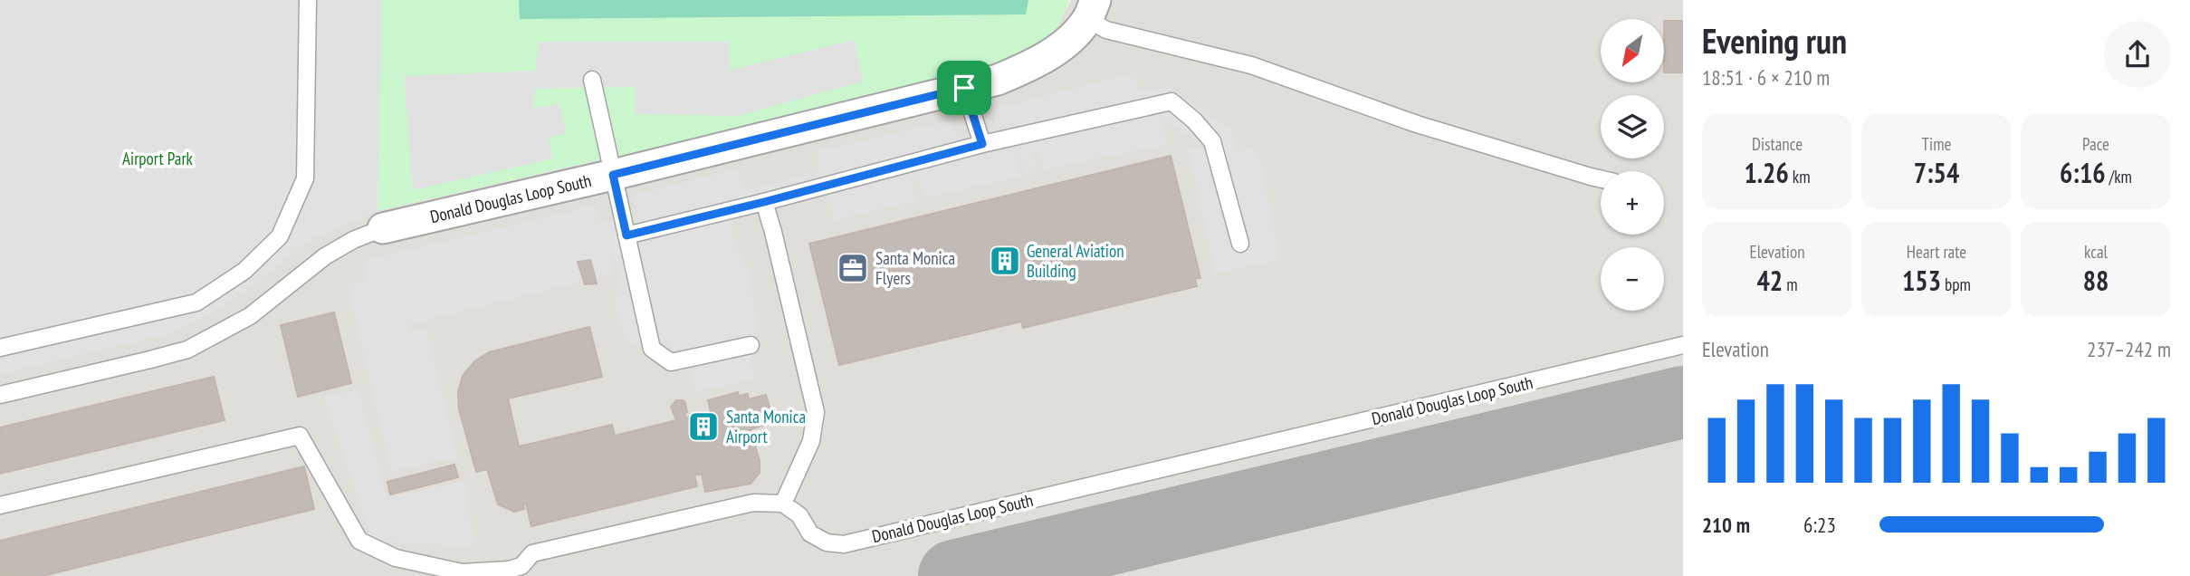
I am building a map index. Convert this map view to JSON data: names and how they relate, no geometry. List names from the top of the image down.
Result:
{
  "streets": {
    "street": ["Donald Douglas Loop South"]
  },
  "parks": ["Airport Park"],
  "places": {
    "building": ["General Aviation Building", "Santa Monica Airport"],
    "office": ["Santa Monica Flyers"]
  },
  "north": "bottom left",
  "page": {
    "heading": ["Evening run", "18:51 · 6 × 210 m"],
    "map_buttons": ["+", "−"],
    "stats": [
      ["Distance", "1.26 km"],
      ["Time", "7:54"],
      ["Pace", "6:16 /km"],
      ["Elevation", "42 m"],
      ["Heart rate", "153 bpm"],
      ["kcal", "88"]
    ],
    "chart": ["Elevation", "237–242 m"],
    "list": [
      {
        "name": "210 m",
        "note": "6:23"
      }
    ]
  }
}
